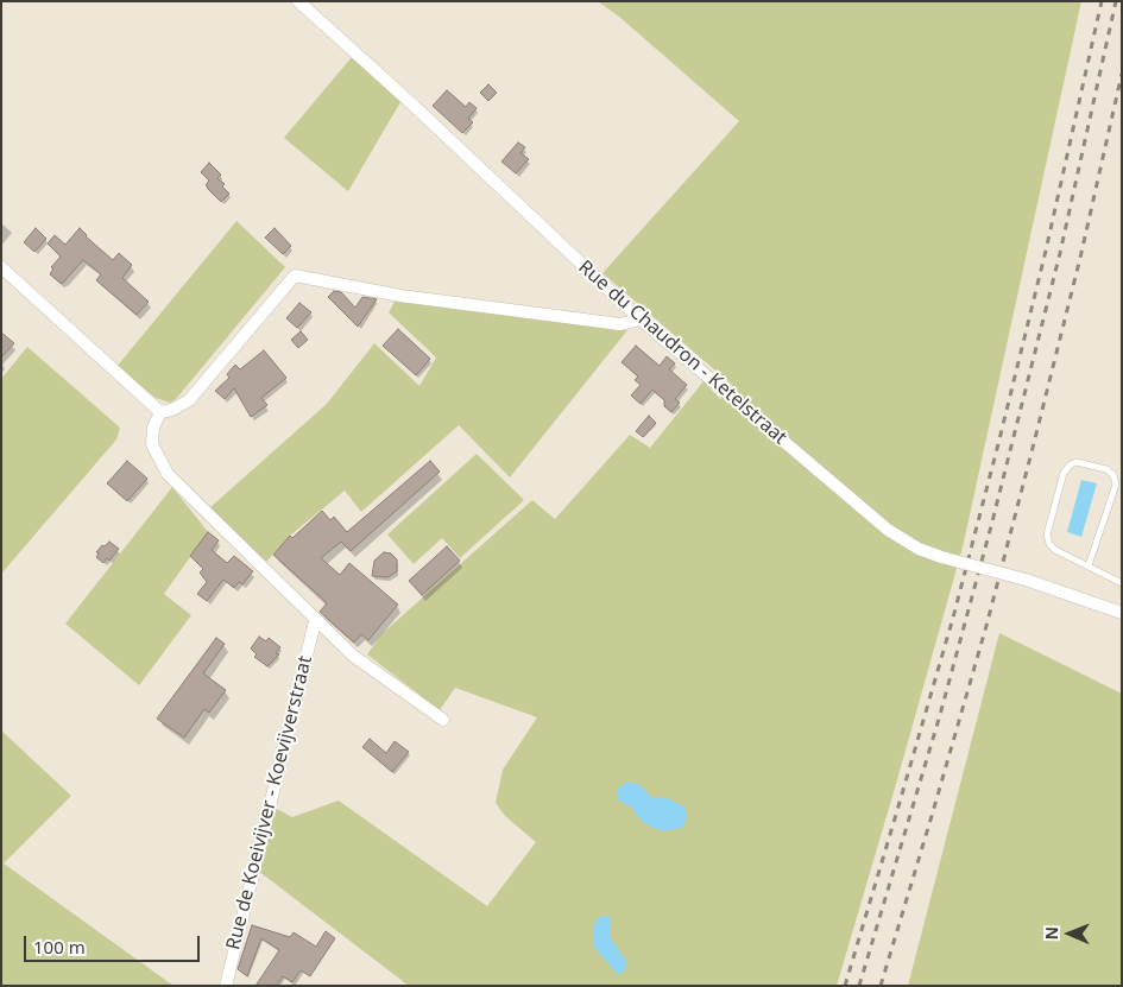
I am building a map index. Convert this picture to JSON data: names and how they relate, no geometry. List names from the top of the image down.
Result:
{
  "streets": {
    "street": ["Rue du Chaudron - Ketelstraat", "Rue de Koeivijver - Koevijverstraat"]
  },
  "scale_bar": "100 m",
  "north": "left"
}
